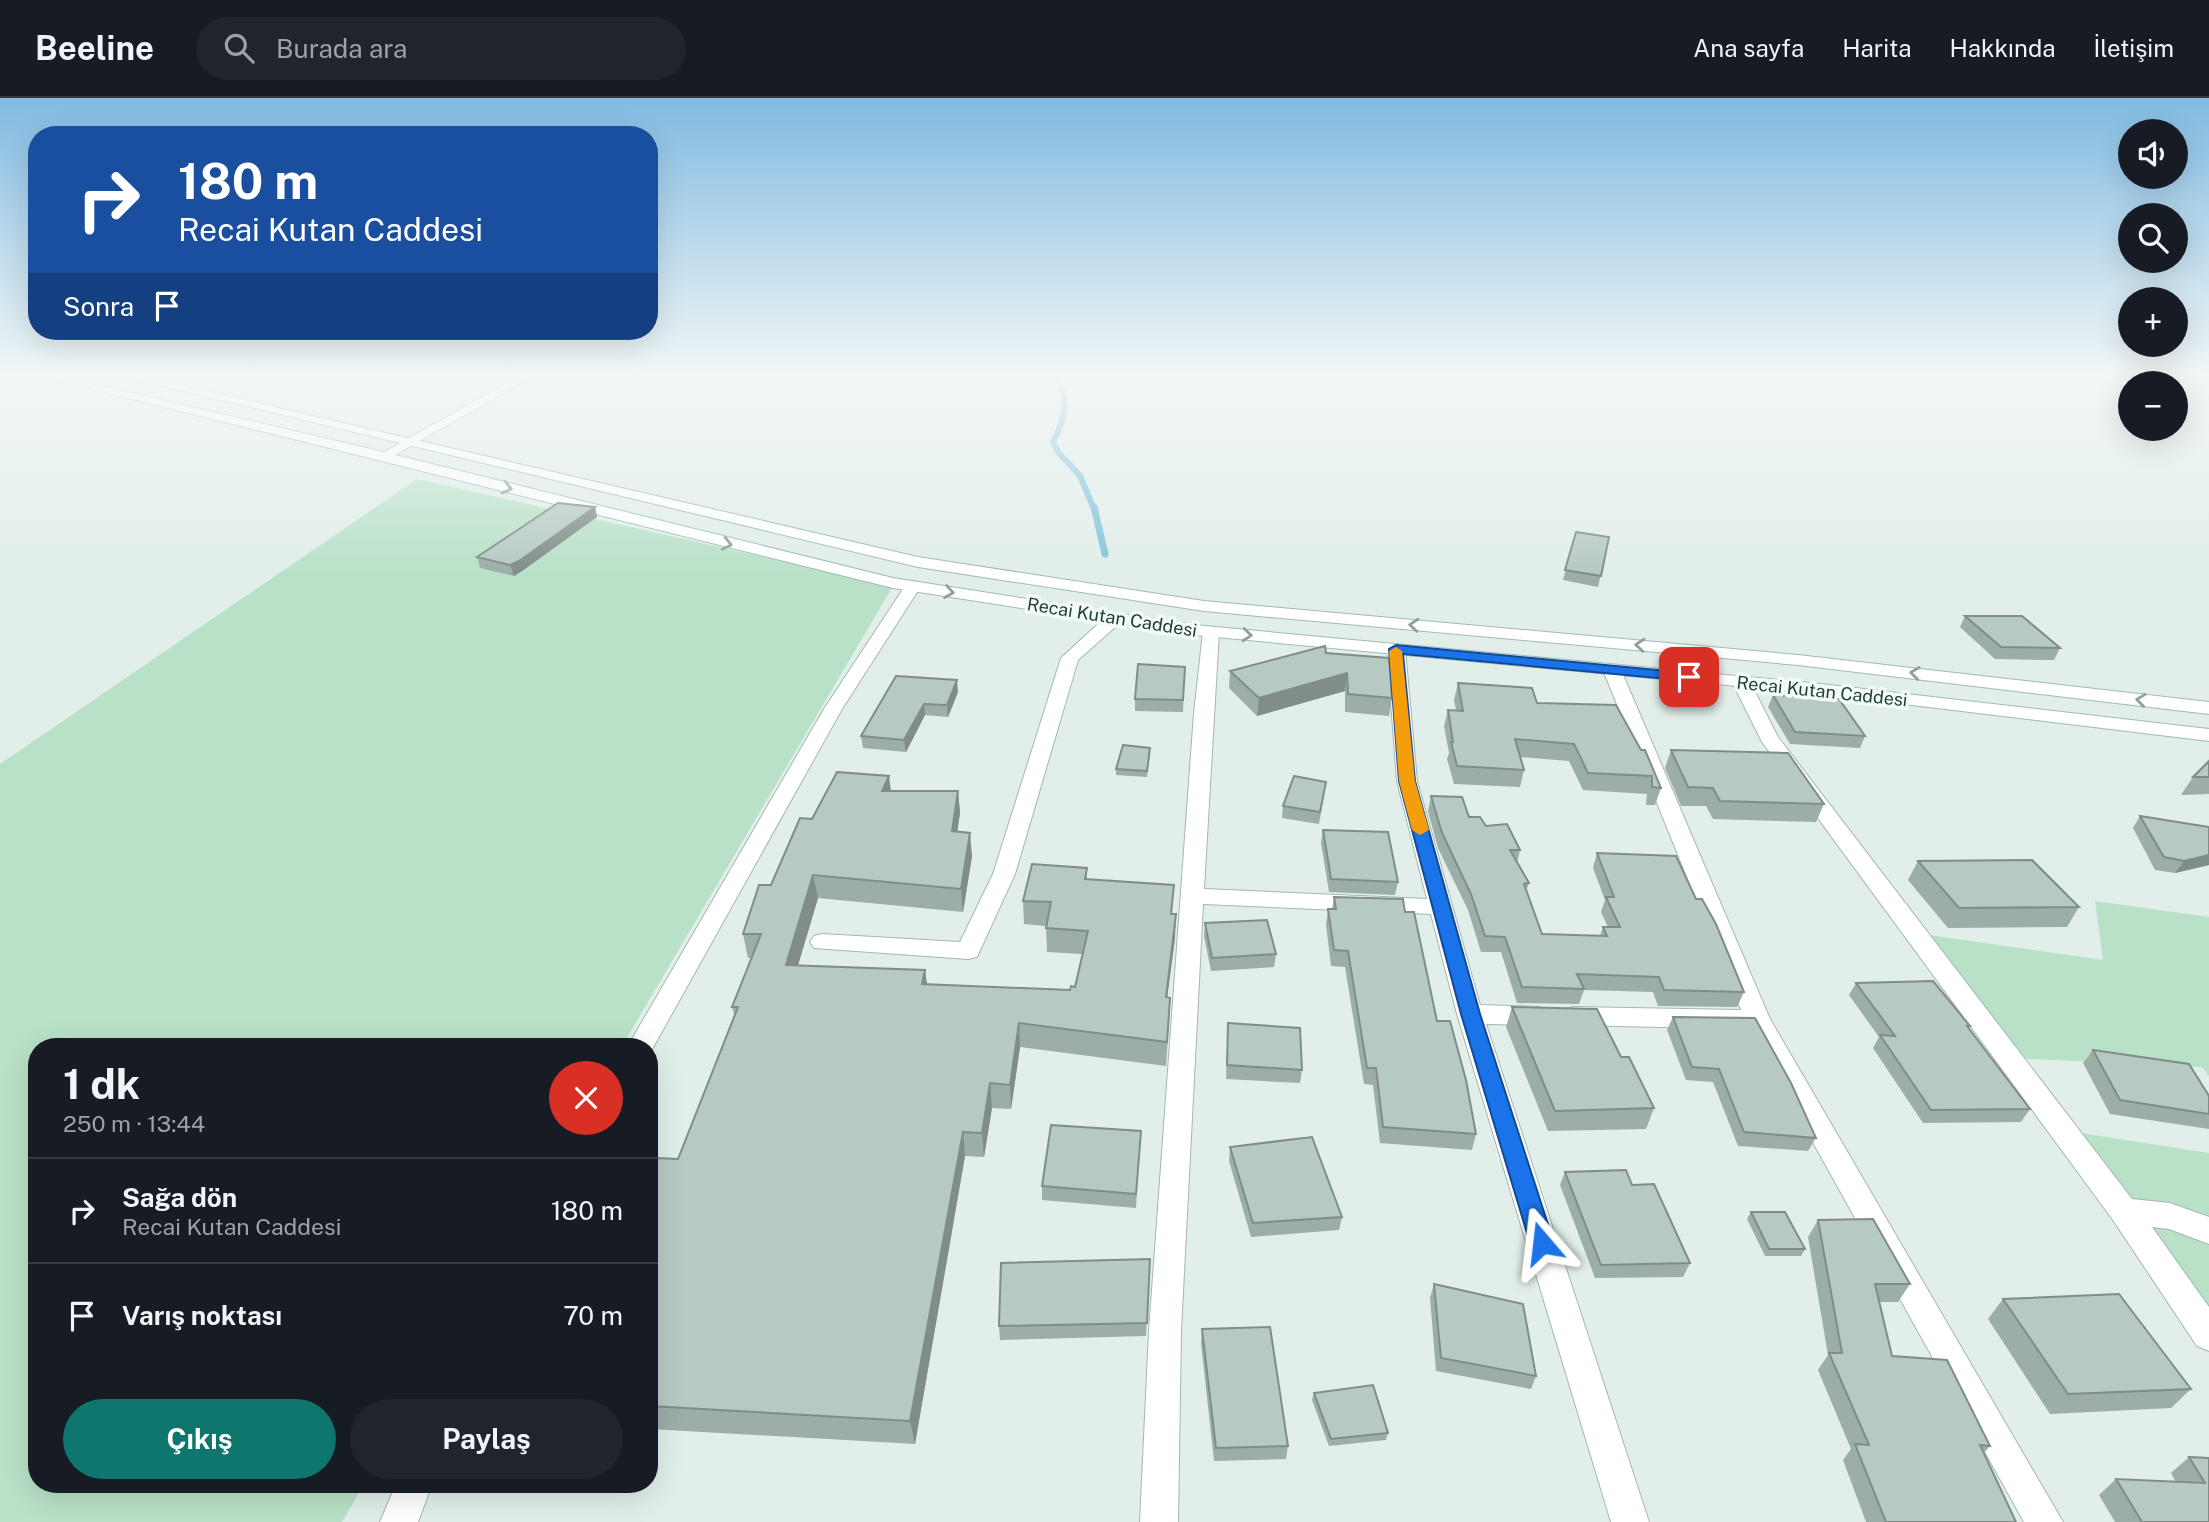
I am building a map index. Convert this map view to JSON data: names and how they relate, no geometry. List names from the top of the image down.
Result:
{
  "streets": {
    "main road": ["Recai Kutan Caddesi"]
  },
  "page": {
    "header": "Beeline",
    "search": "Burada ara",
    "nav": [
      "Ana sayfa",
      "Harita",
      "Hakkında",
      "İletişim"
    ],
    "map_buttons": ["+", "−"],
    "turn": ["180 m", "Recai Kutan Caddesi"],
    "then": "Sonra",
    "heading": ["1 dk", "250 m · 13:44"],
    "list": [
      {
        "name": "Sağa dön",
        "note": "Recai Kutan Caddesi",
        "value": "180 m"
      },
      {
        "name": "Varış noktası",
        "value": "70 m"
      }
    ],
    "buttons": ["Çıkış", "Paylaş"]
  }
}
